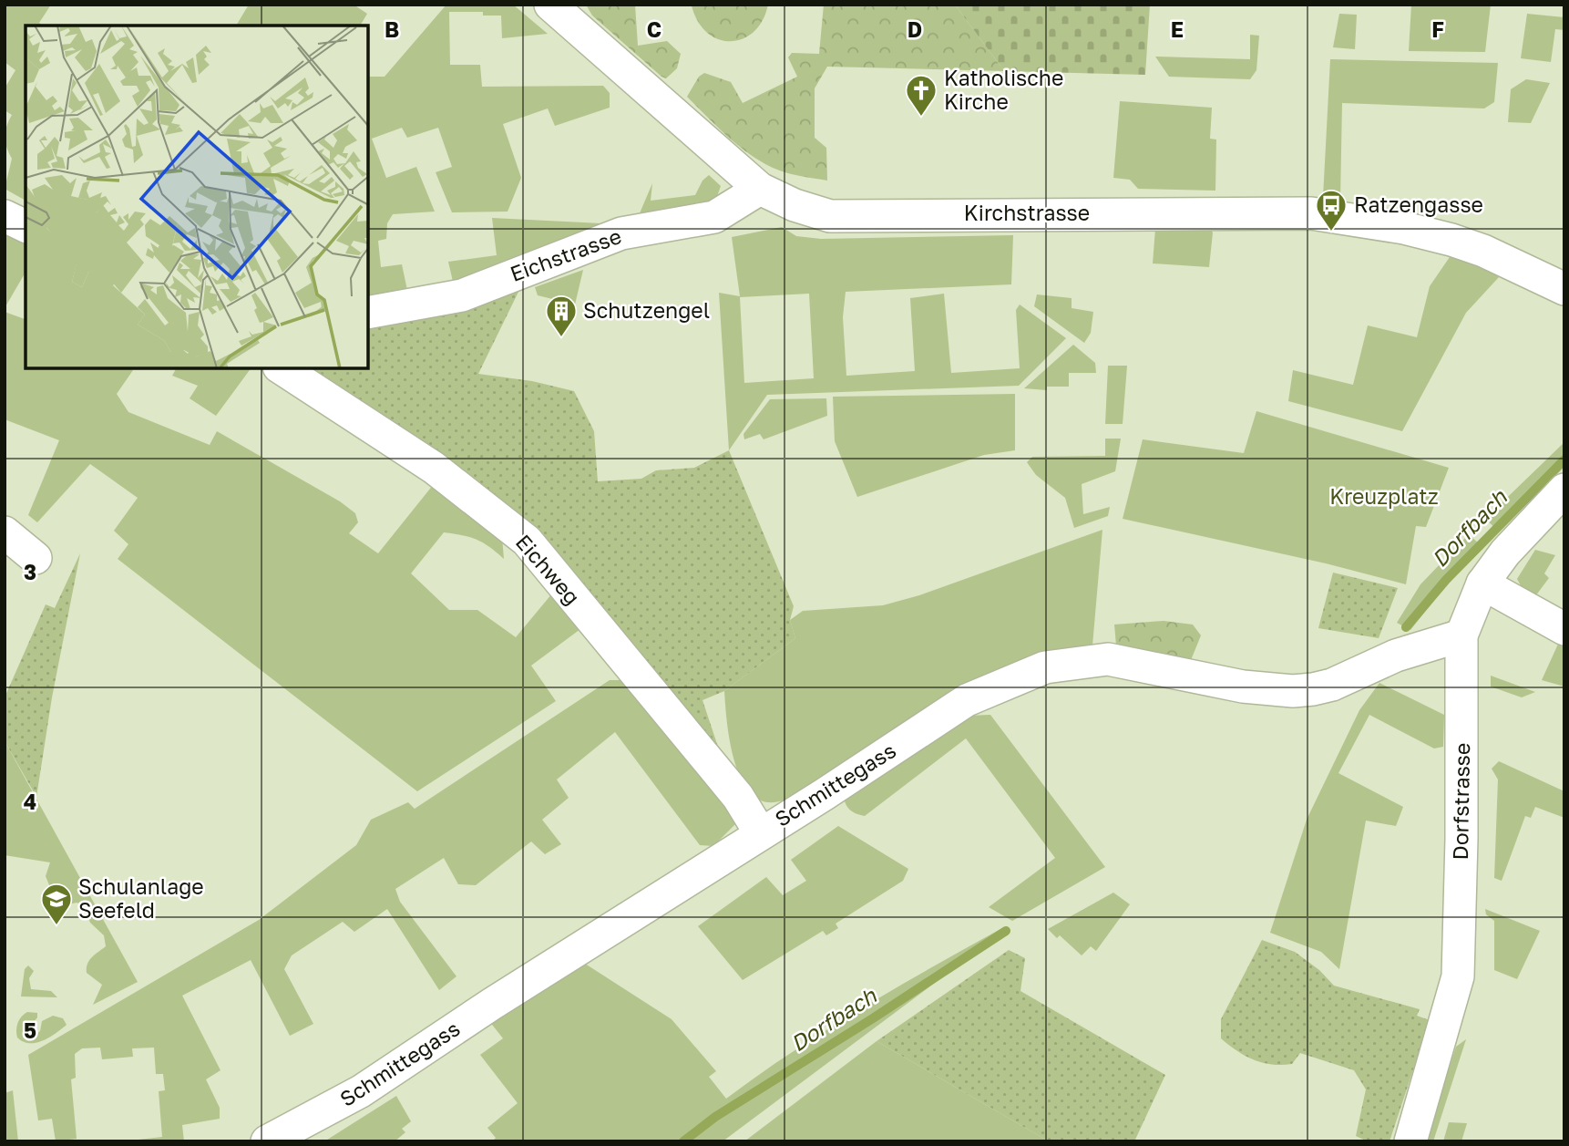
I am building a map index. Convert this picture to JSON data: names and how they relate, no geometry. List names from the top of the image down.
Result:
{
  "streets": {
    "street": [
      "Kirchstrasse",
      "Eichstrasse",
      "Eichweg",
      "Schmittegass",
      "Dorfstrasse"
    ]
  },
  "crossings": [
    ["Kirchstrasse", "Eichstrasse"],
    ["Eichweg", "Schmittegass"],
    ["Schmittegass", "Dorfstrasse"]
  ],
  "water": ["Dorfbach"],
  "parks": ["Kreuzplatz"],
  "places": {
    "church": ["Katholische Kirche"],
    "bus stop": ["Ratzengasse"],
    "building": ["Schutzengel"],
    "school or university": ["Schulanlage Seefeld"]
  },
  "grid": {
    "columns": [
      "B",
      "C",
      "D",
      "E",
      "F"
    ],
    "rows": ["3", "4", "5"]
  }
}
